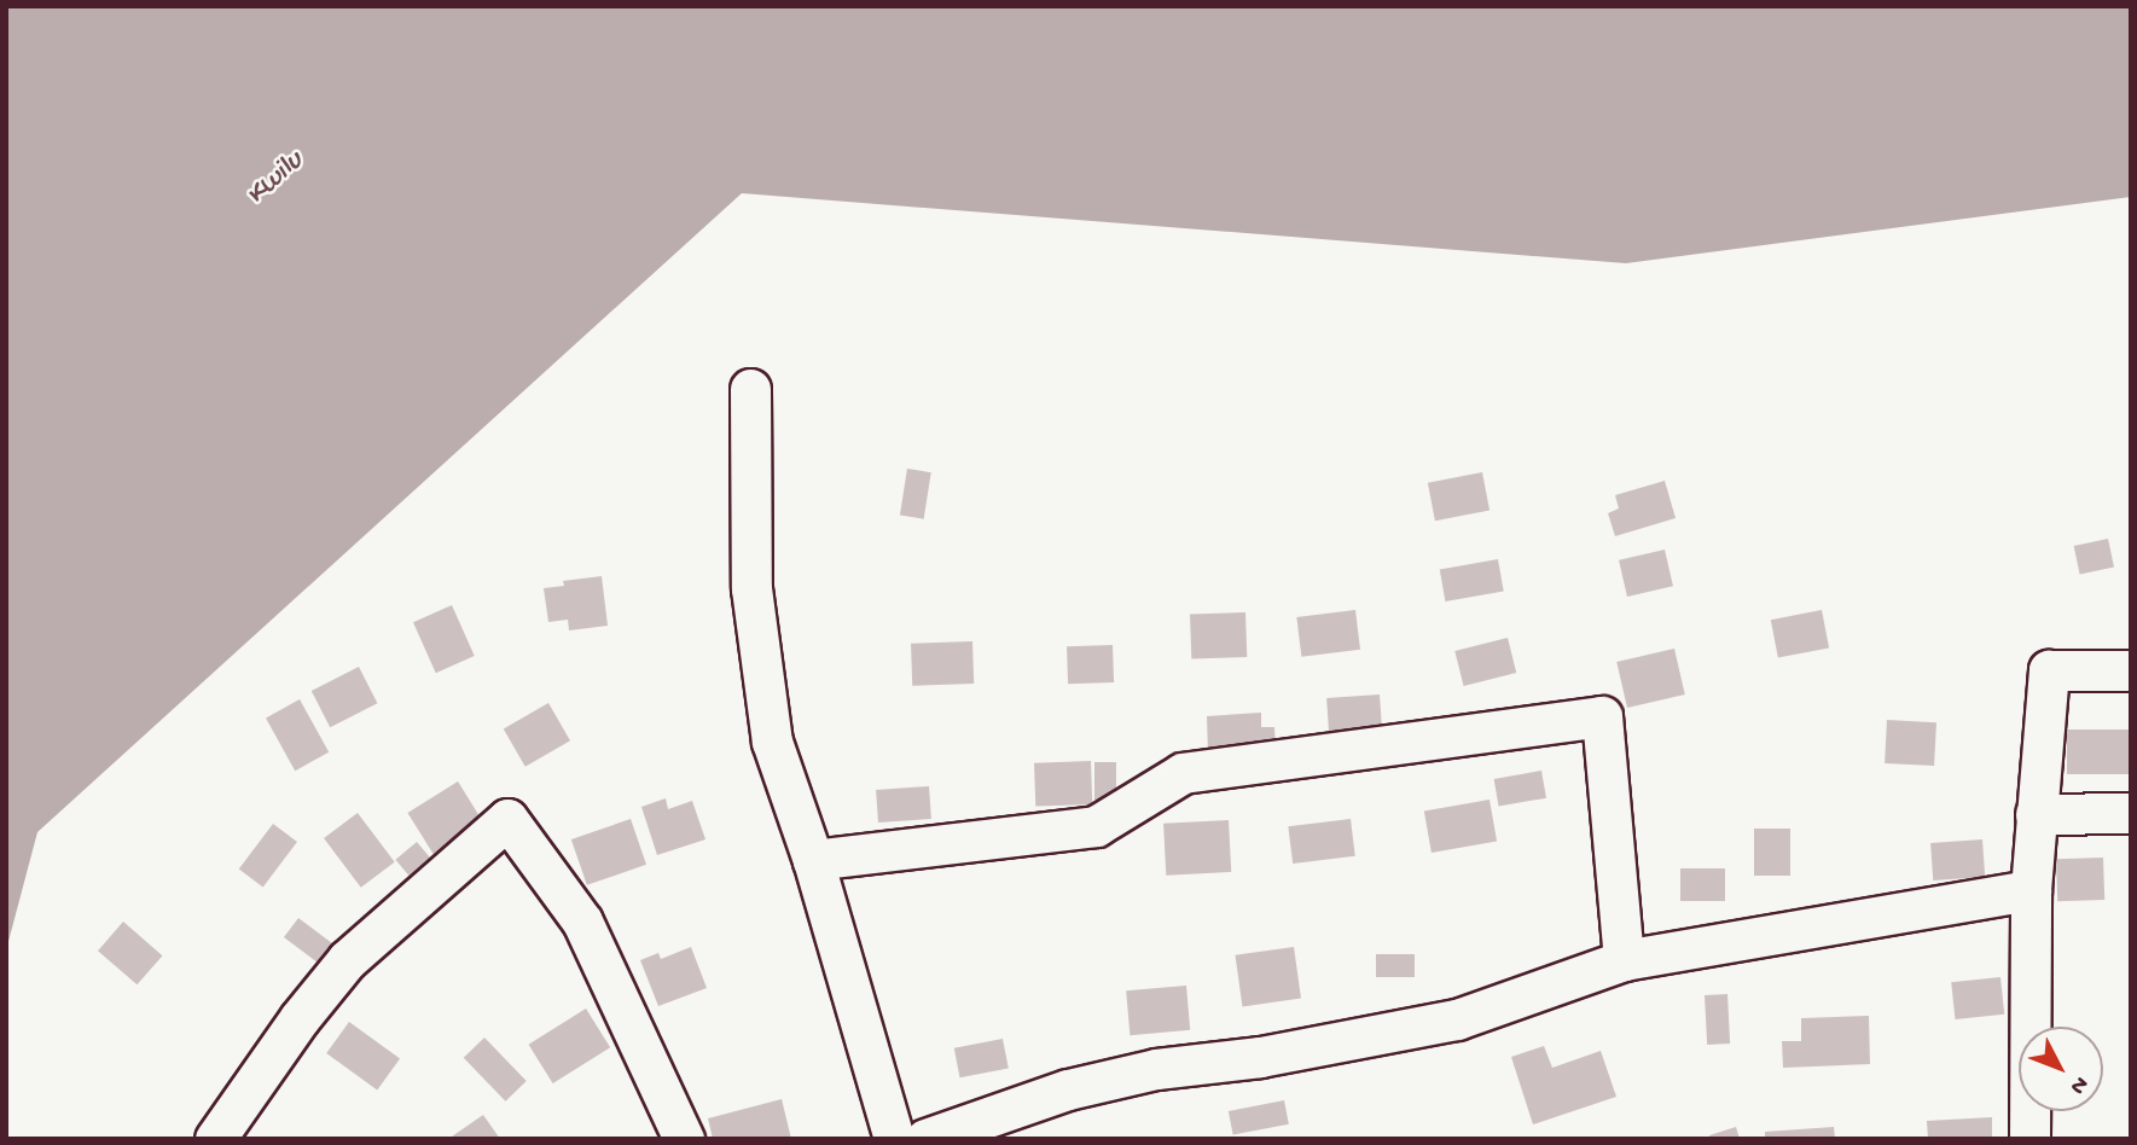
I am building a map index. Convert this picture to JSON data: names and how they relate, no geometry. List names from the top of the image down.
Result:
{
  "water": ["Kwilu"],
  "north": "bottom right"
}
